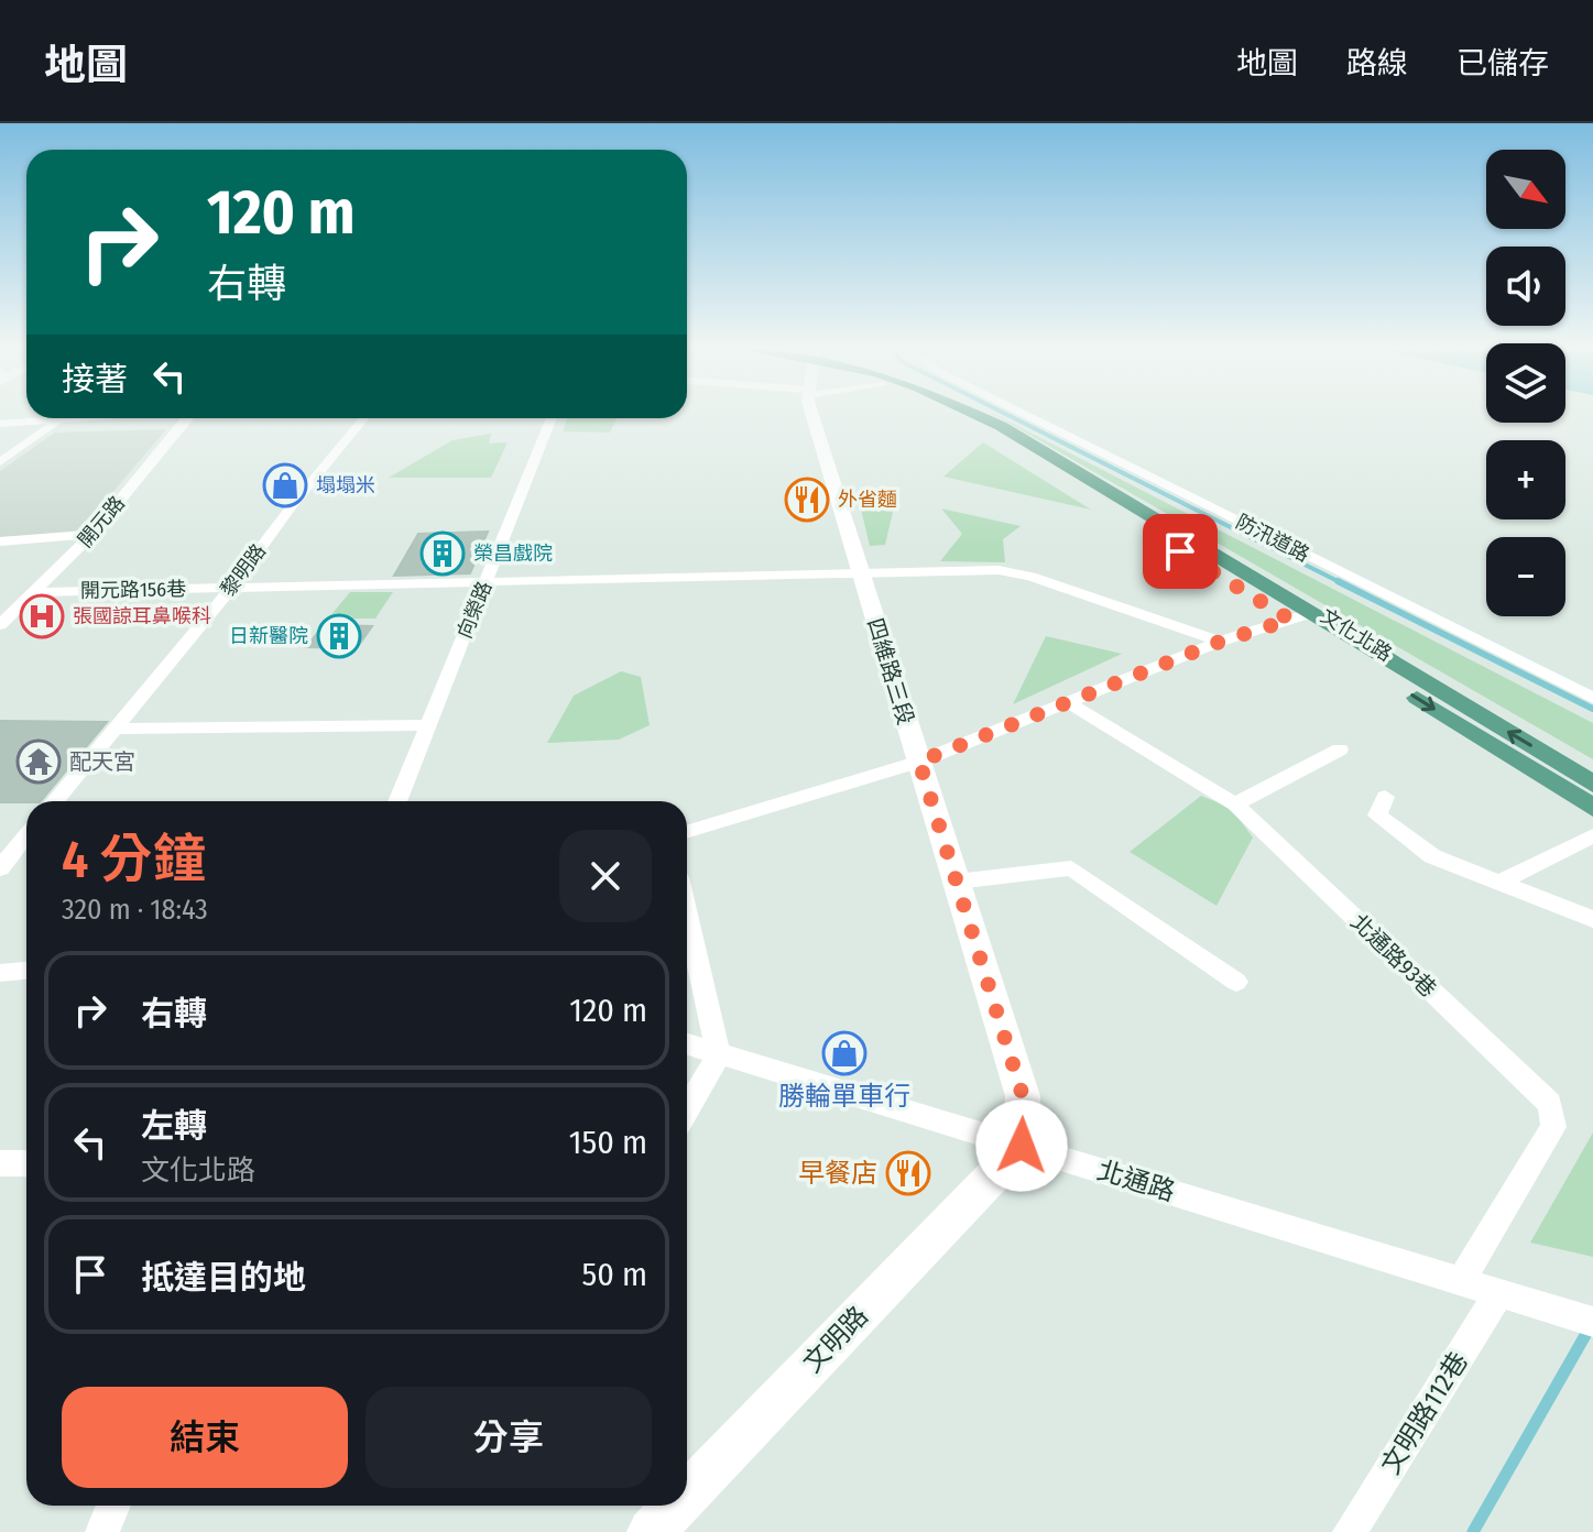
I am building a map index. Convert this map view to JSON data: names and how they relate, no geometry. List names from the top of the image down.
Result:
{
  "streets": {
    "main road": ["文化北路"],
    "street": [
      "開元路",
      "防汛道路",
      "黎明路",
      "開元路156巷",
      "向榮路",
      "四維路三段",
      "北通路93巷",
      "北通路",
      "文明路",
      "文明路112巷"
    ]
  },
  "crossings": [
    ["開元路", "開元路156巷"],
    ["黎明路", "開元路156巷"],
    ["開元路156巷", "向榮路"],
    ["開元路156巷", "四維路三段"],
    ["四維路三段", "北通路"],
    ["四維路三段", "文明路"],
    ["北通路93巷", "北通路"],
    ["北通路", "文明路"],
    ["北通路", "文明路112巷"]
  ],
  "places": {
    "shop": ["塌塌米", "勝輪單車行"],
    "restaurant": ["外省麵", "早餐店"],
    "building": ["榮昌戲院", "日新醫院"],
    "hospital": ["張國諒耳鼻喉科"],
    "temple": ["配天宮"]
  },
  "north": "bottom right",
  "page": {
    "header": "地圖",
    "nav": ["地圖", "路線", "已儲存"],
    "map_buttons": ["+", "−"],
    "turn": ["120 m", "右轉"],
    "then": "接著",
    "heading": ["4 分鐘", "320 m · 18:43"],
    "list": [
      {
        "name": "右轉",
        "value": "120 m"
      },
      {
        "name": "左轉",
        "note": "文化北路",
        "value": "150 m"
      },
      {
        "name": "抵達目的地",
        "value": "50 m"
      }
    ],
    "buttons": ["結束", "分享"]
  }
}
